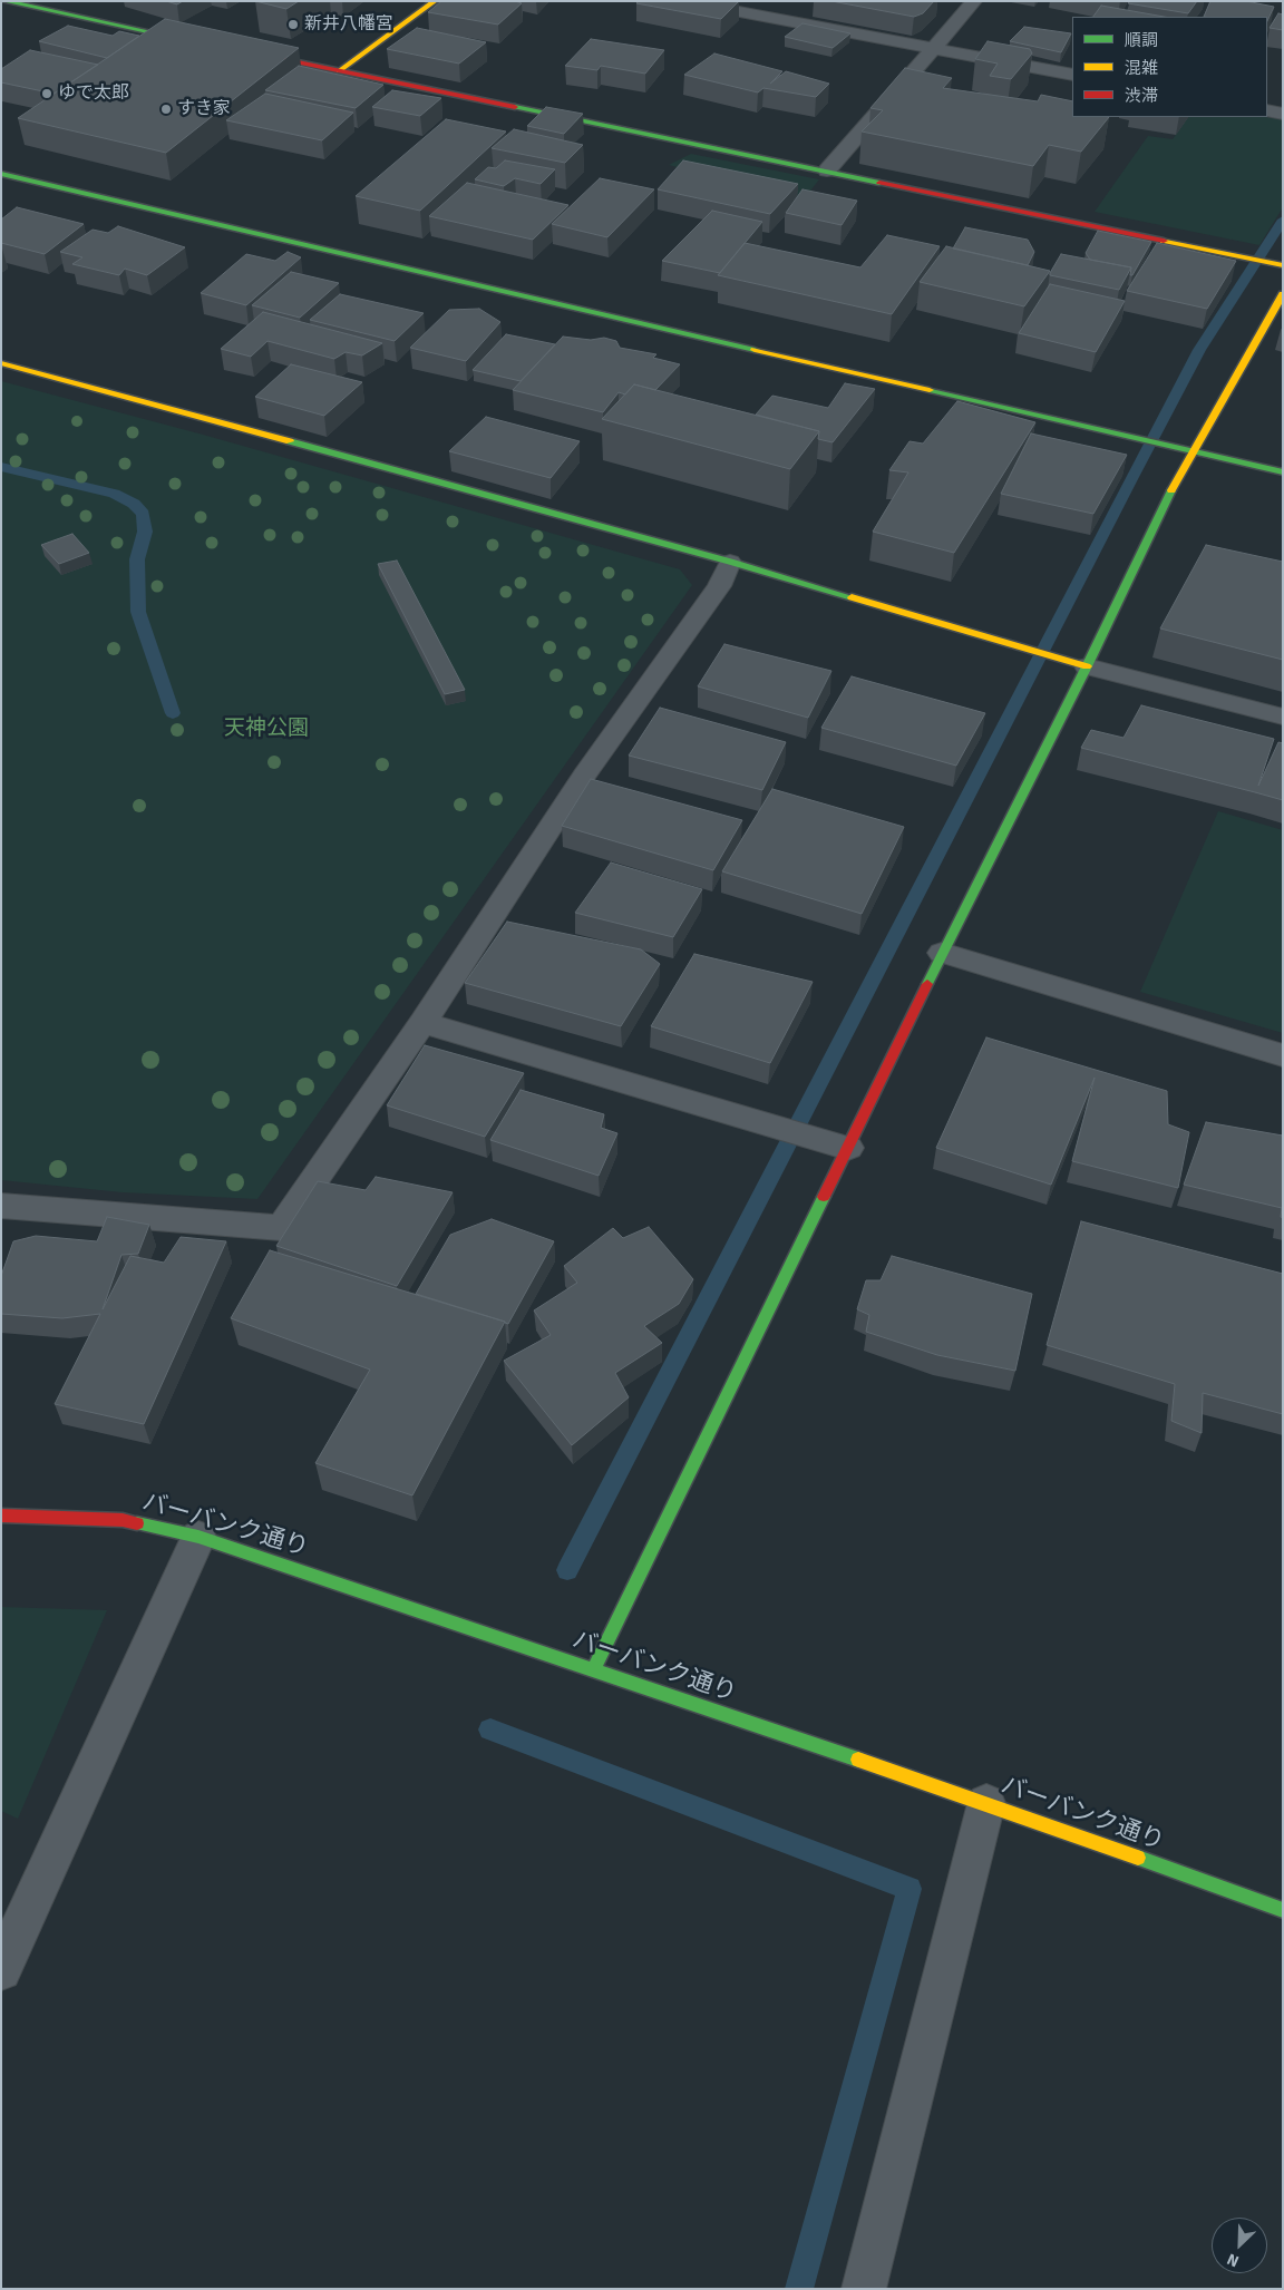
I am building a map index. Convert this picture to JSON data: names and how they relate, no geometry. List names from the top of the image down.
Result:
{
  "streets": {
    "street": ["バーバンク通り"]
  },
  "parks": ["天神公園"],
  "places": ["新井八幡宮", "ゆで太郎", "すき家"],
  "legend": ["順調", "混雑", "渋滞"],
  "north": "bottom left"
}
